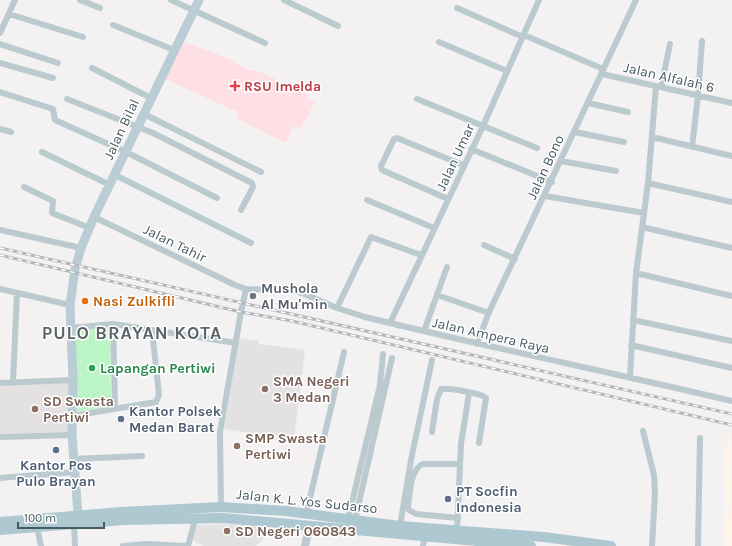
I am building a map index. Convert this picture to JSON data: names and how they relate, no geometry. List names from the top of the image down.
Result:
{
  "streets": {
    "main road": ["Jalan Bilal", "Jalan K. L. Yos Sudarso"],
    "street": [
      "Jalan Alfalah 6",
      "Jalan Umar",
      "Jalan Bono",
      "Jalan Tahir",
      "Jalan Ampera Raya"
    ]
  },
  "crossings": [
    ["Jalan Alfalah 6", "Jalan Umar"],
    ["Jalan Alfalah 6", "Jalan Bono"],
    ["Jalan Bilal", "Jalan Tahir"],
    ["Jalan Bilal", "Jalan K. L. Yos Sudarso"],
    ["Jalan Umar", "Jalan Ampera Raya"],
    ["Jalan Bono", "Jalan Ampera Raya"],
    ["Jalan Tahir", "Jalan Ampera Raya"]
  ],
  "districts": ["PULO BRAYAN KOTA"],
  "places": {
    "health": ["RSU Imelda"],
    "other": [
      "Mushola Al Mu'min",
      "Nasi Zulkifli",
      "Lapangan Pertiwi",
      "SMA Negeri 3 Medan",
      "SD Swasta Pertiwi",
      "Kantor Polsek Medan Barat",
      "SMP Swasta Pertiwi",
      "Kantor Pos Pulo Brayan",
      "PT Socfin Indonesia",
      "SD Negeri 060843"
    ]
  },
  "scale_bar": "100 m"
}
